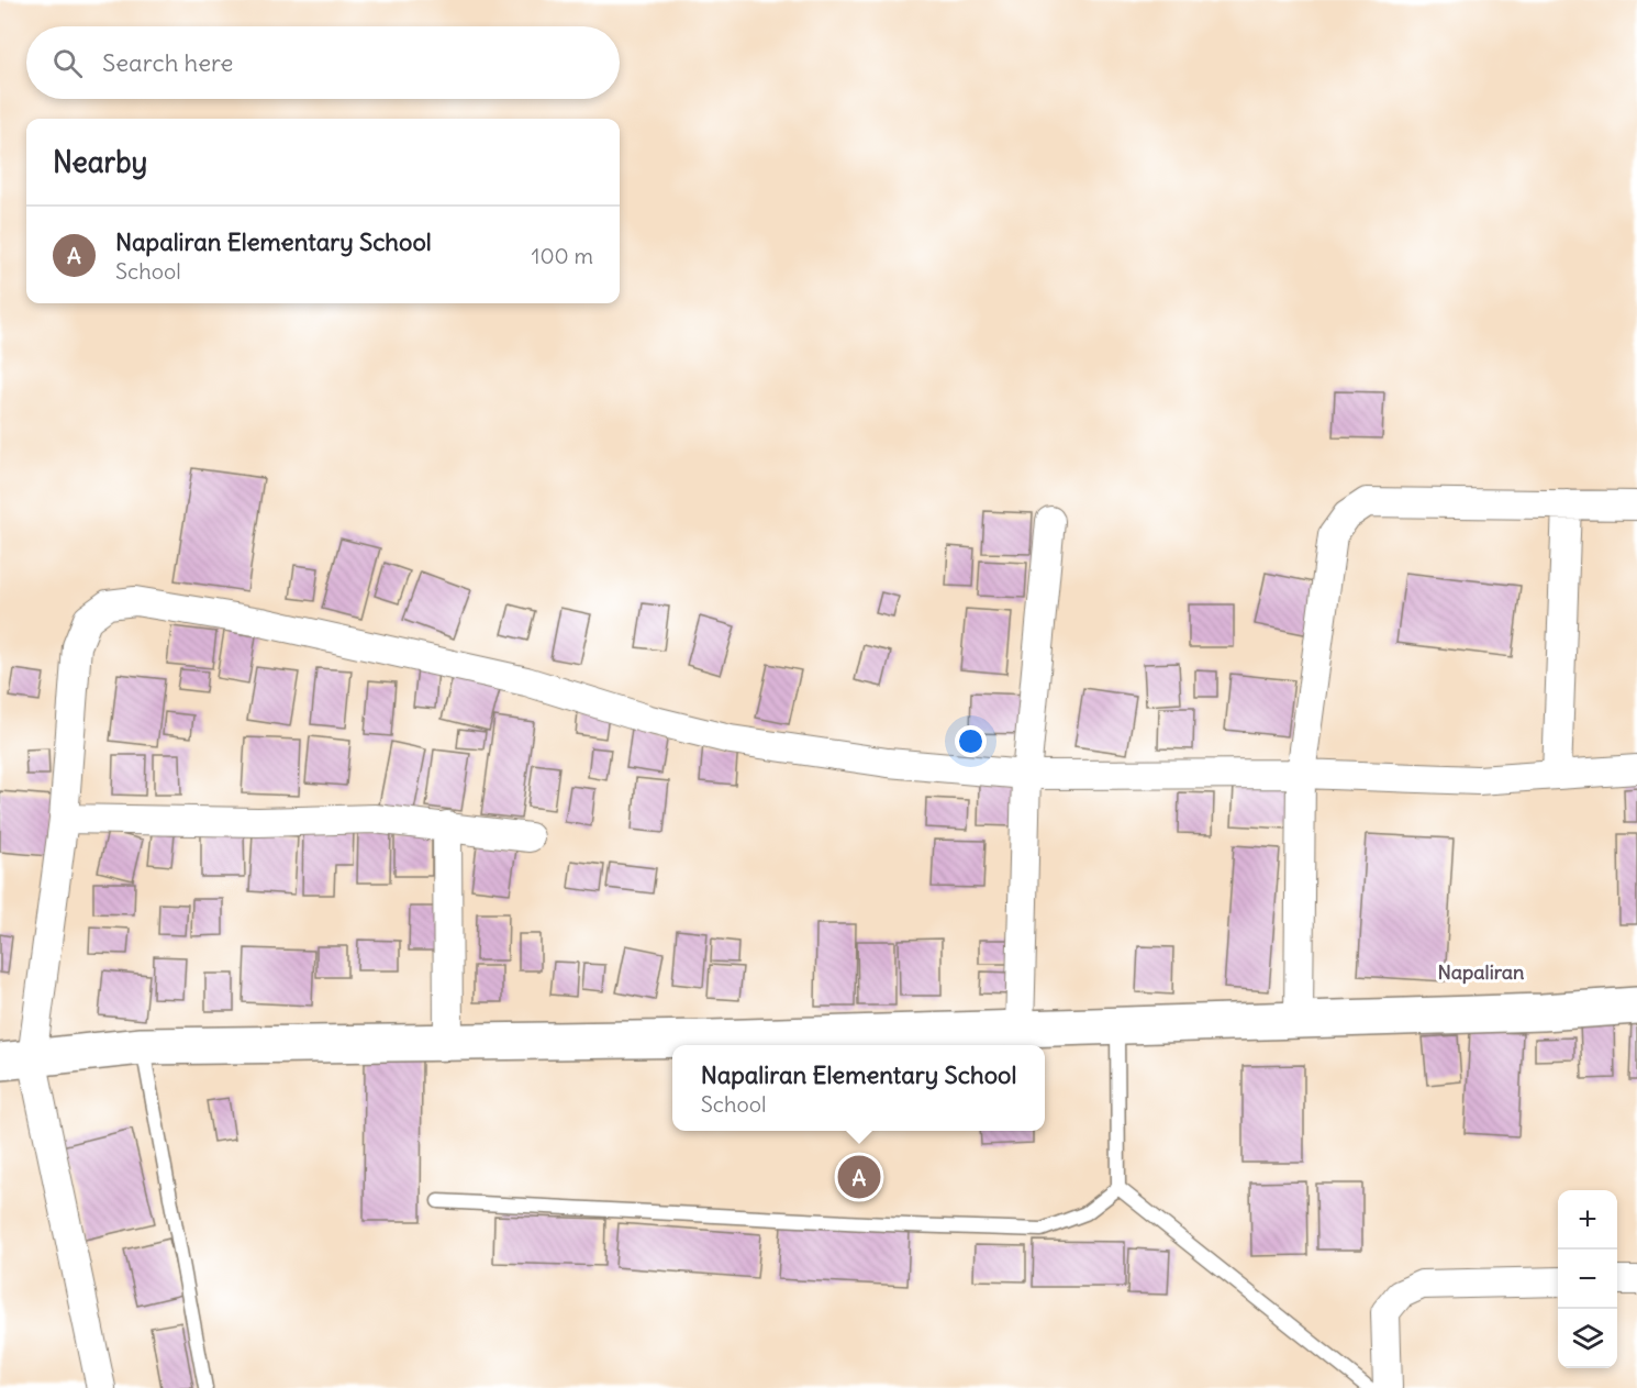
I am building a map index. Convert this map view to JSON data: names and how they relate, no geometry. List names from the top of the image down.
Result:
{
  "districts": ["Napaliran"],
  "page": {
    "search": "Search here",
    "heading": "Nearby",
    "list": [
      {
        "mark": "A",
        "name": "Napaliran Elementary School",
        "note": "School",
        "value": "100 m"
      }
    ],
    "popup": ["Napaliran Elementary School", "School"],
    "pins": "A",
    "map_buttons": ["+", "−"]
  }
}
